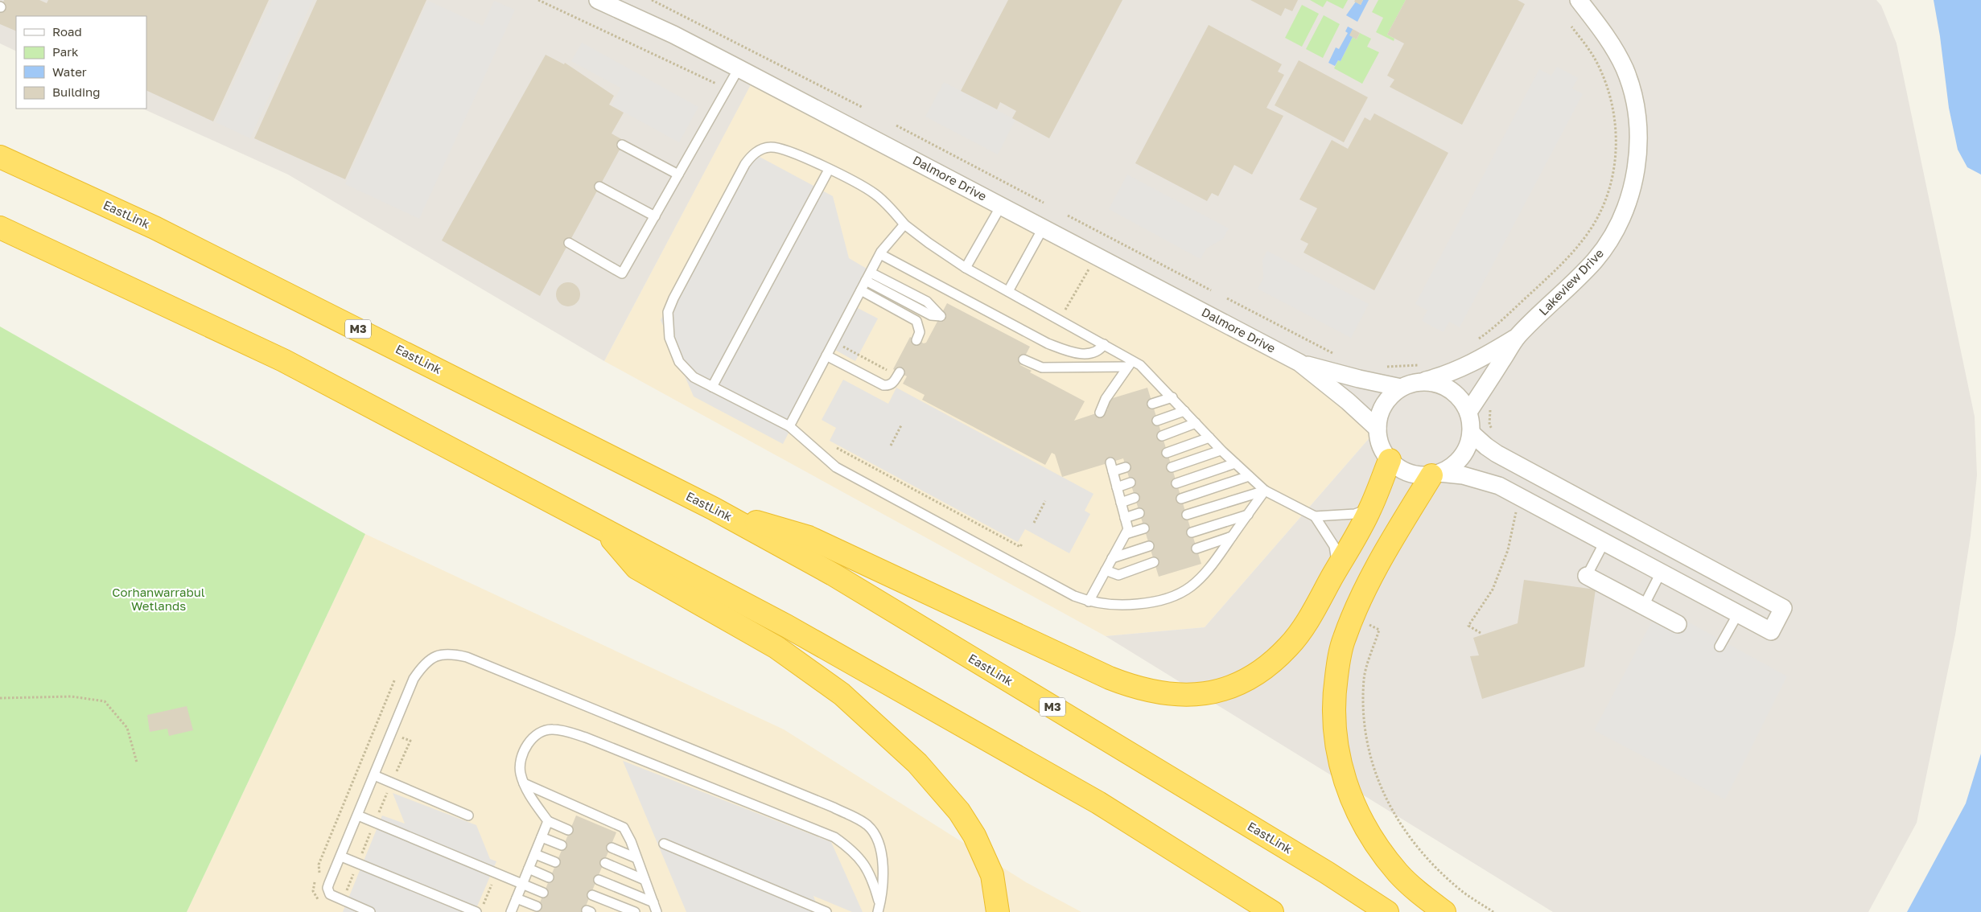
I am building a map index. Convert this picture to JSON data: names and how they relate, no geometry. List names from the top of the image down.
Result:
{
  "streets": {
    "highway": ["EastLink", "M3"],
    "street": ["Dalmore Drive", "Lakeview Drive"]
  },
  "crossings": [
    ["Dalmore Drive", "Lakeview Drive"]
  ],
  "parks": ["Corhanwarrabul Wetlands"],
  "legend": [
    "Road",
    "Park",
    "Water",
    "Building"
  ]
}
